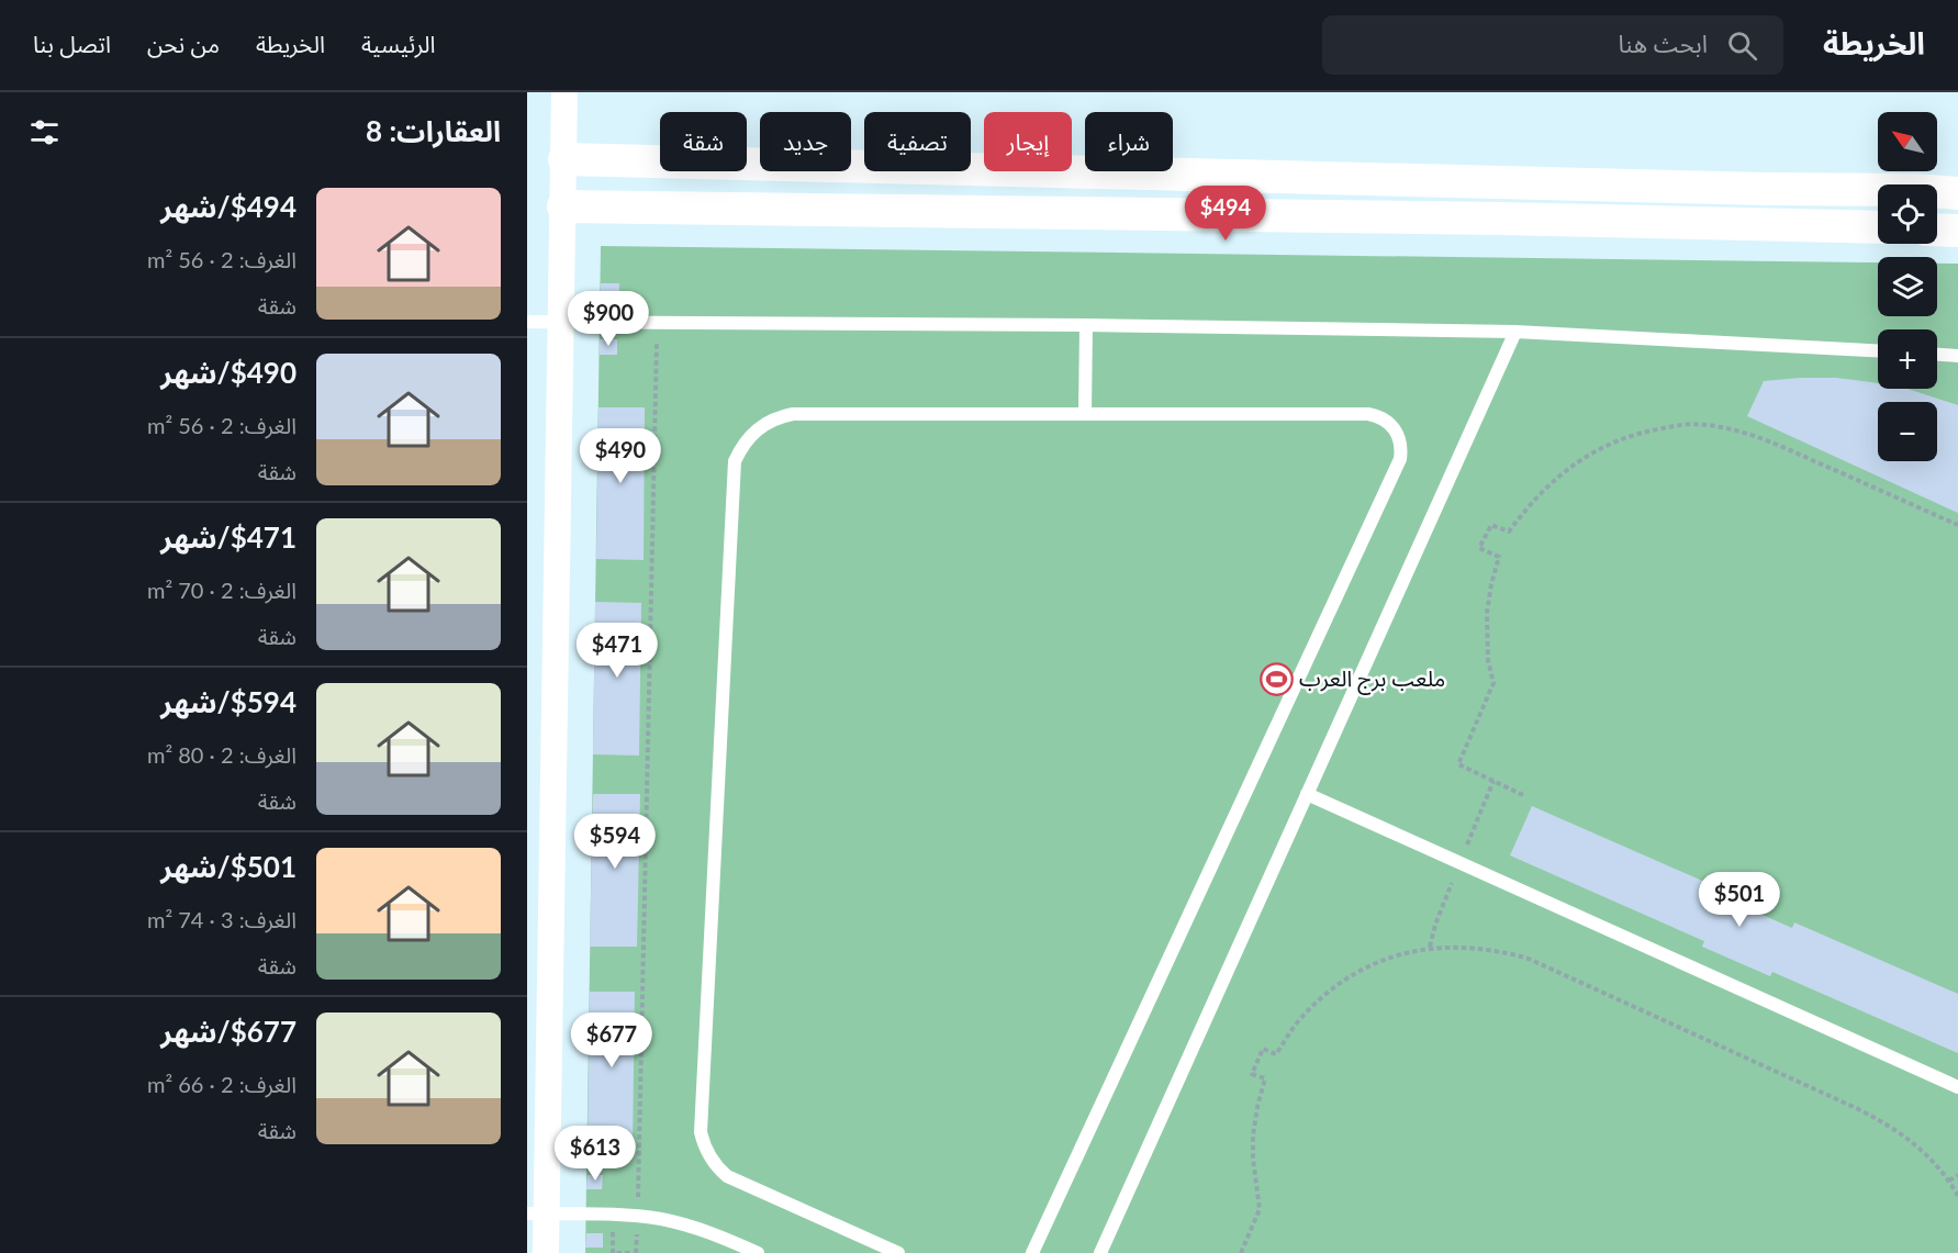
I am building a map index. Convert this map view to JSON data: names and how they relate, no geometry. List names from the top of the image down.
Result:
{
  "places": {
    "sports": ["ملعب برج العرب"]
  },
  "north": "top left",
  "page": {
    "header": "الخريطة",
    "search": "ابحث هنا",
    "nav": [
      "الرئيسية",
      "الخريطة",
      "من نحن",
      "اتصل بنا"
    ],
    "heading": "العقارات: 8",
    "map_buttons": ["+", "−"],
    "chip": [
      "شراء",
      "إيجار",
      "تصفية",
      "جديد",
      "شقة"
    ],
    "list": [
      {
        "name": "$494/شهر",
        "note": "الغرف: 2 · 56 m² · شقة"
      },
      {
        "name": "$490/شهر",
        "note": "الغرف: 2 · 56 m² · شقة"
      },
      {
        "name": "$471/شهر",
        "note": "الغرف: 2 · 70 m² · شقة"
      },
      {
        "name": "$594/شهر",
        "note": "الغرف: 2 · 80 m² · شقة"
      },
      {
        "name": "$501/شهر",
        "note": "الغرف: 3 · 74 m² · شقة"
      },
      {
        "name": "$677/شهر",
        "note": "الغرف: 2 · 66 m² · شقة"
      }
    ],
    "price": [
      "$494",
      "$900",
      "$490",
      "$471",
      "$594",
      "$501",
      "$677",
      "$613"
    ]
  }
}
